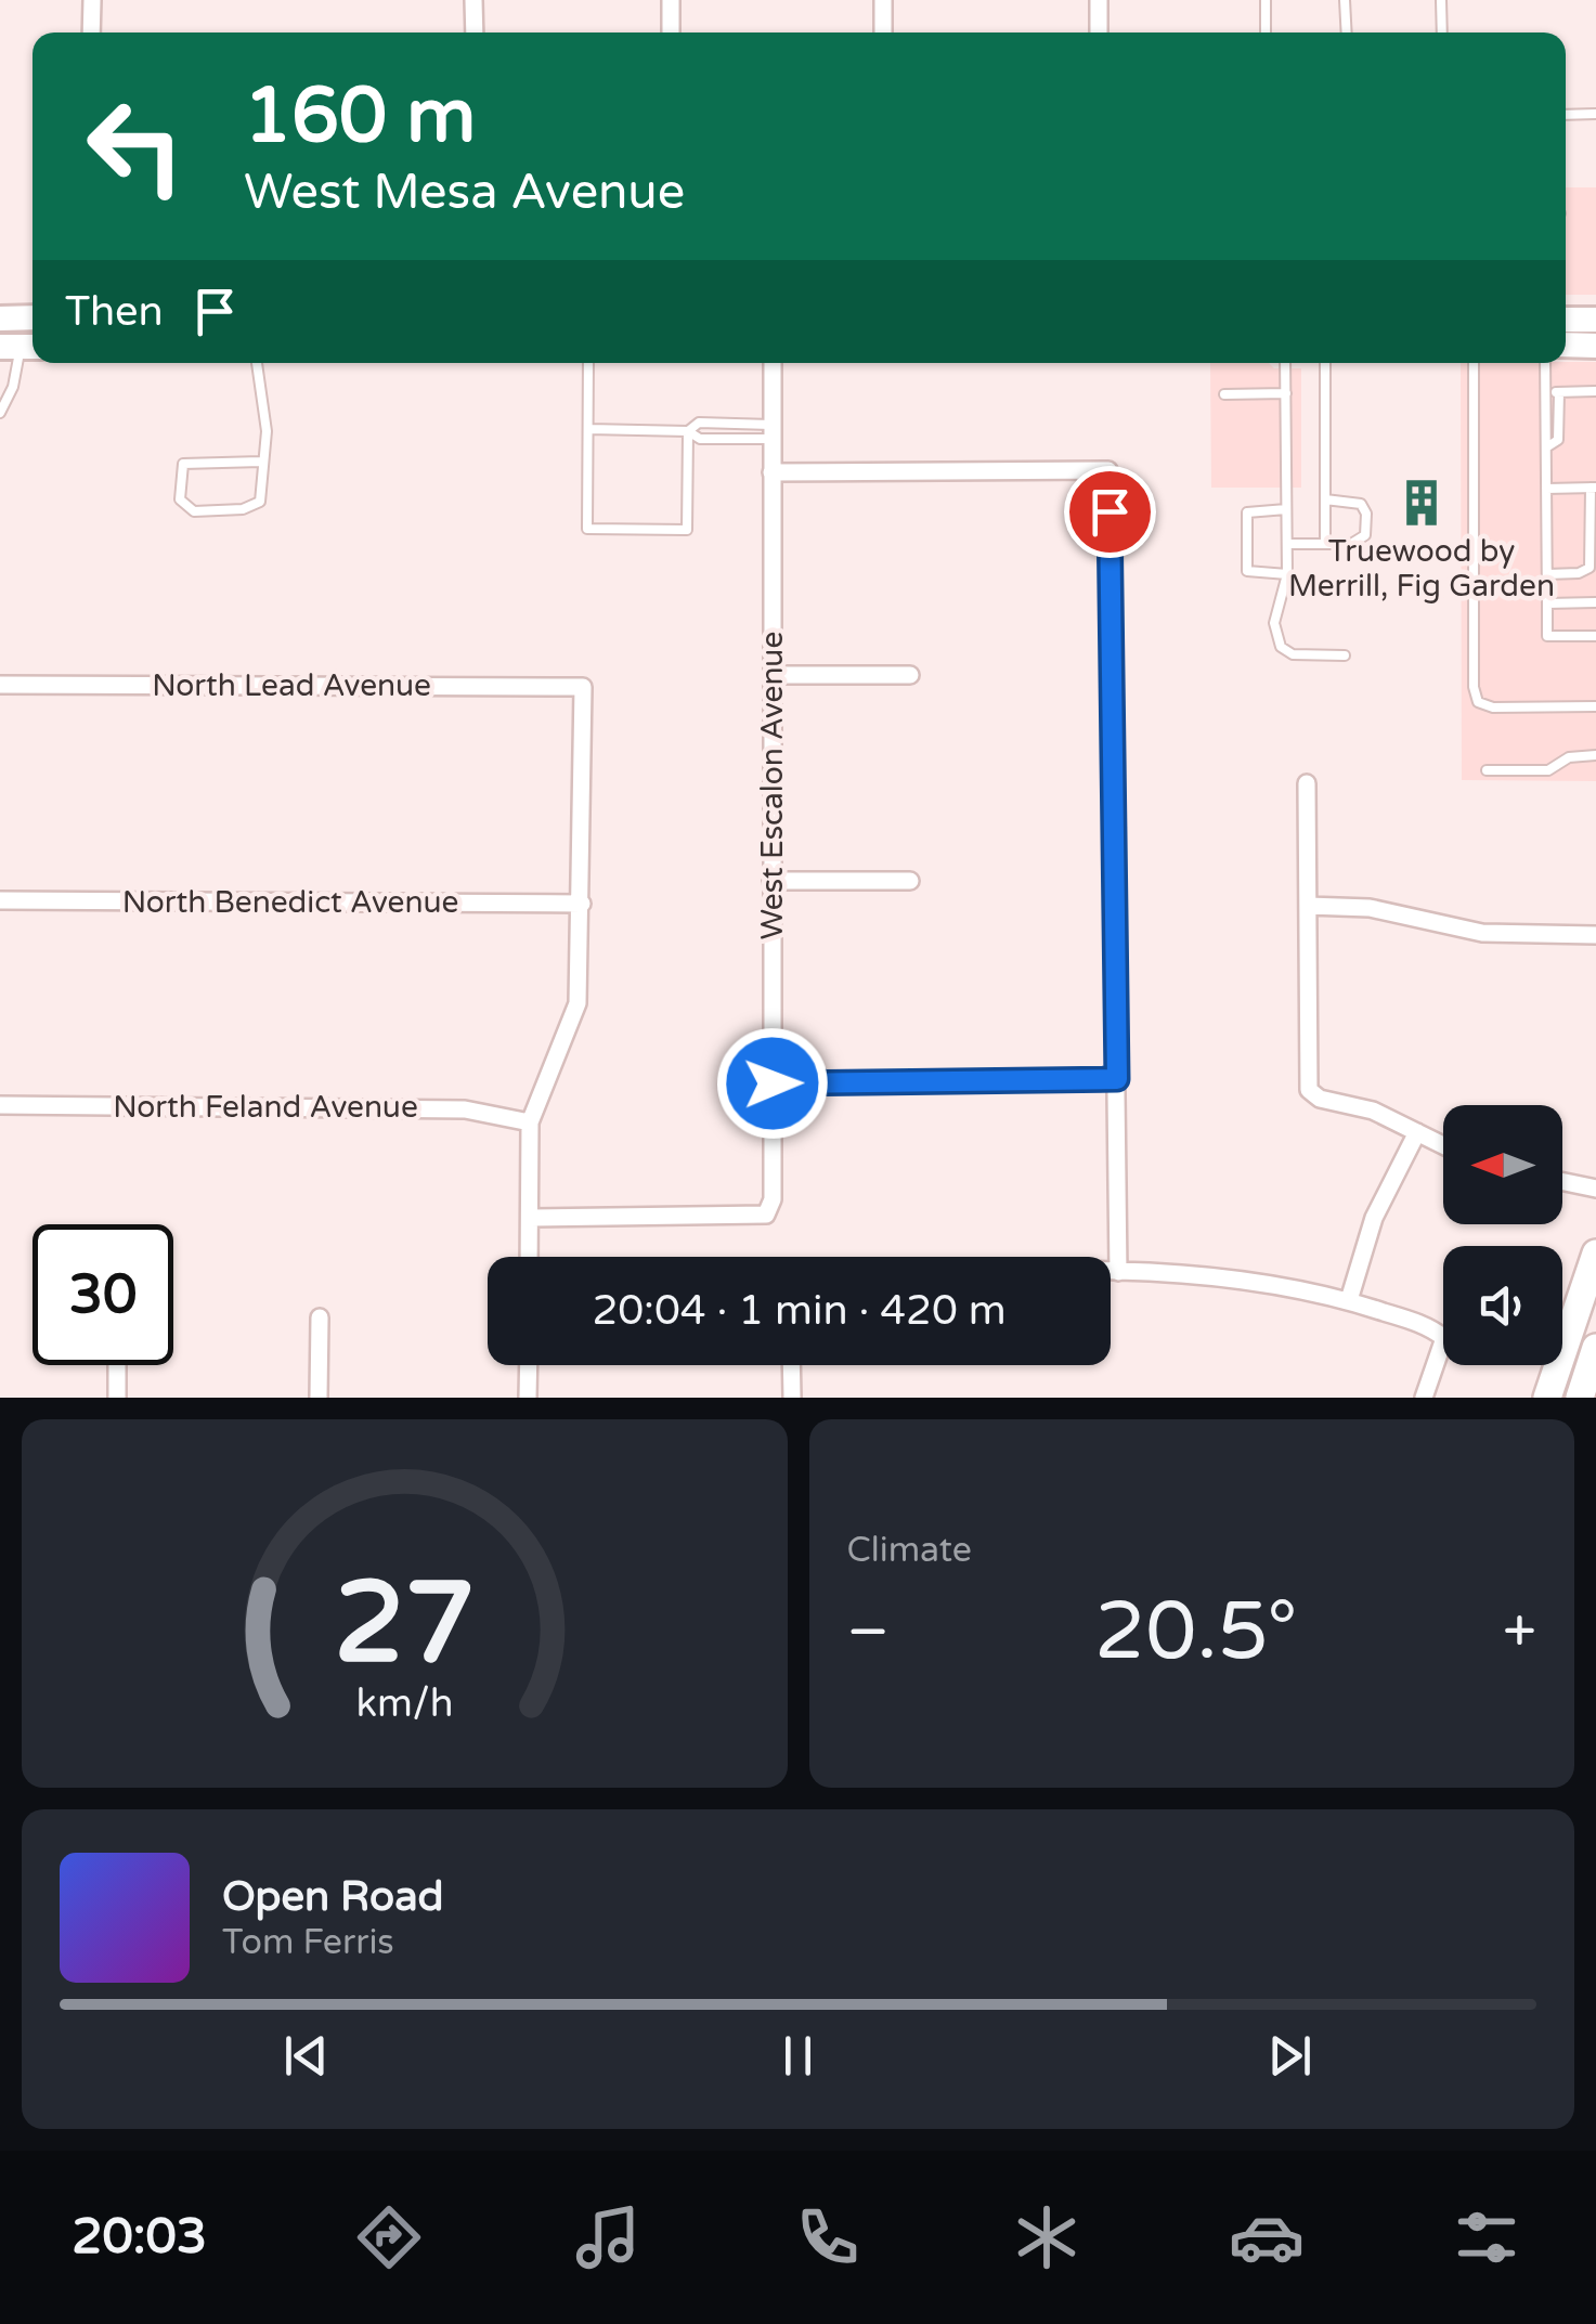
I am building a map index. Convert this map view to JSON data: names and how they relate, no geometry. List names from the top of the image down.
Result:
{
  "streets": {
    "street": [
      "North Lead Avenue",
      "West Escalon Avenue",
      "North Benedict Avenue",
      "North Feland Avenue"
    ]
  },
  "crossings": [
    ["North Lead Avenue", "North Benedict Avenue"]
  ],
  "places": {
    "building": ["Truewood by Merrill, Fig Garden"]
  },
  "north": "left",
  "page": {
    "turn": ["160 m", "West Mesa Avenue"],
    "then": "Then",
    "limit": "30",
    "trip": "20:04 · 1 min · 420 m",
    "tile": "Climate",
    "heat": ["−", "20.5°", "+"],
    "song": ["Open Road", "Tom Ferris"],
    "tabs": "20:03",
    "gauge": ["27", "km/h"]
  }
}
